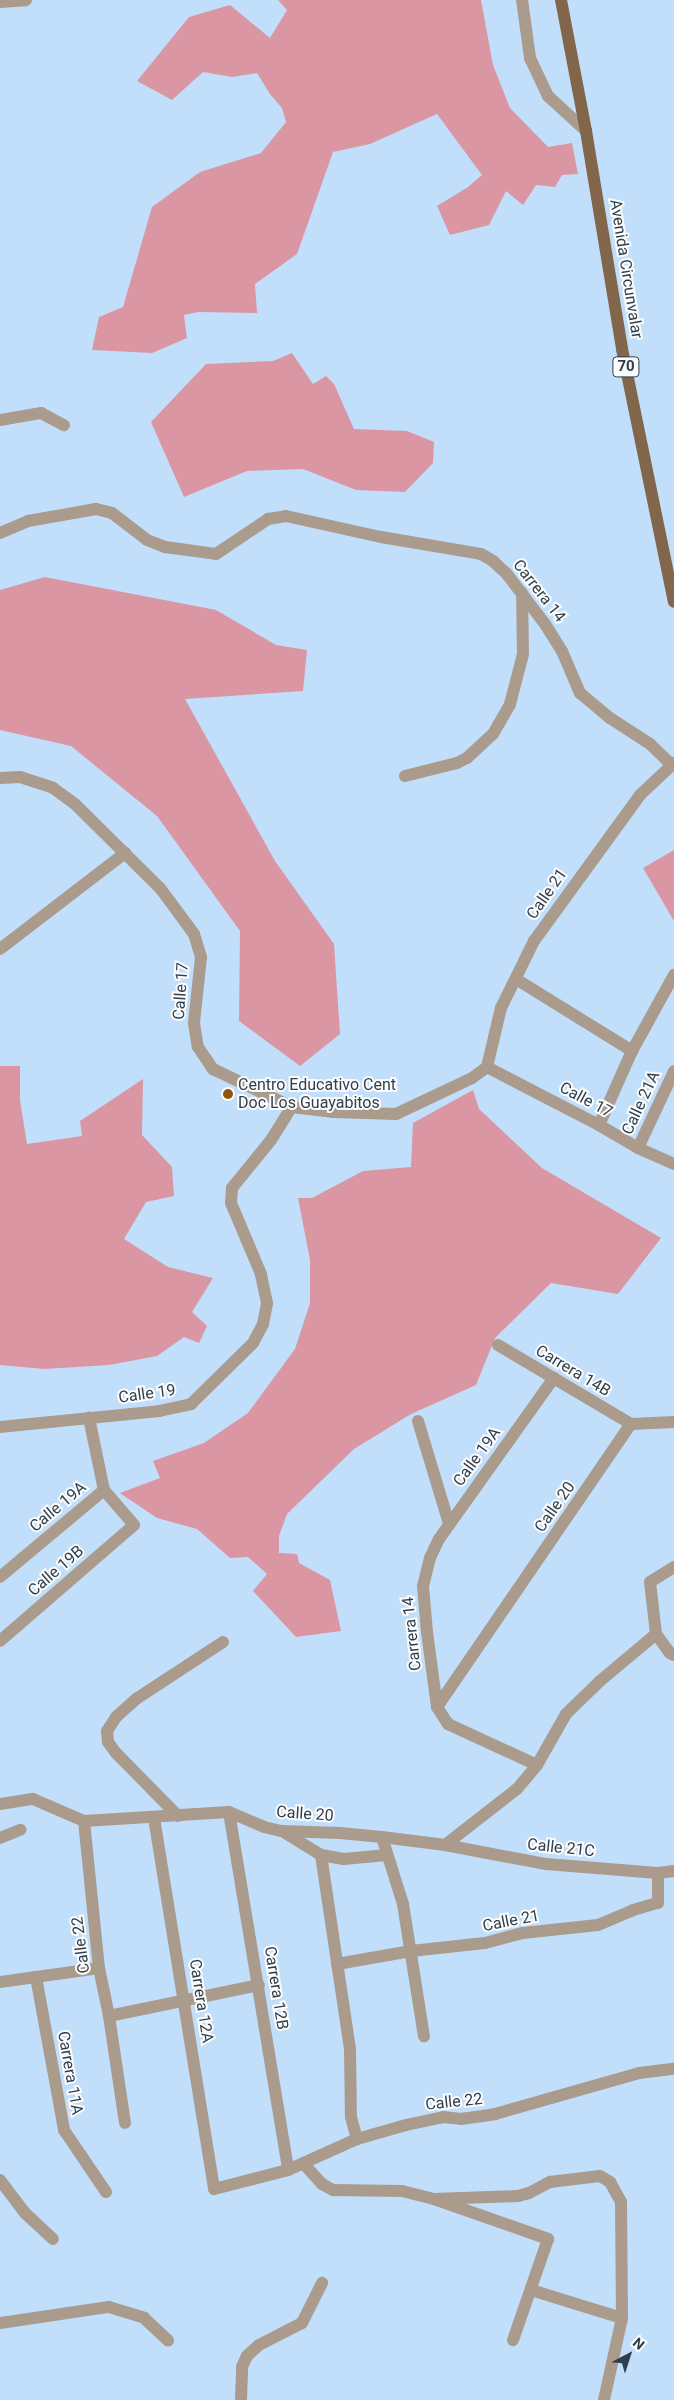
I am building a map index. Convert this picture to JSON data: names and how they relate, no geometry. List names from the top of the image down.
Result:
{
  "streets": {
    "main road": ["Avenida Circunvalar", "70"],
    "street": [
      "Carrera 14",
      "Calle 21",
      "Calle 17",
      "Calle 21A",
      "Carrera 14B",
      "Calle 19",
      "Calle 19A",
      "Calle 20",
      "Calle 19B",
      "Calle 21C",
      "Calle 22",
      "Carrera 12B",
      "Carrera 12A",
      "Carrera 11A"
    ]
  },
  "crossings": [
    ["Carrera 14", "Calle 21"],
    ["Carrera 14", "Calle 19A"],
    ["Carrera 14", "Calle 20"],
    ["Calle 21", "Calle 17"],
    ["Calle 21", "Calle 21C"],
    ["Calle 17", "Calle 21A"],
    ["Calle 17", "Calle 19"],
    ["Carrera 14B", "Calle 19A"],
    ["Carrera 14B", "Calle 20"],
    ["Calle 19", "Calle 19A"],
    ["Calle 19A", "Calle 19B"],
    ["Calle 20", "Calle 21C"],
    ["Calle 20", "Calle 22"],
    ["Calle 20", "Carrera 12B"],
    ["Calle 20", "Carrera 12A"],
    ["Calle 22", "Carrera 12B"],
    ["Calle 22", "Carrera 12A"]
  ],
  "places": ["Centro Educativo Cent Doc Los Guayabitos"],
  "north": "top right"
}
